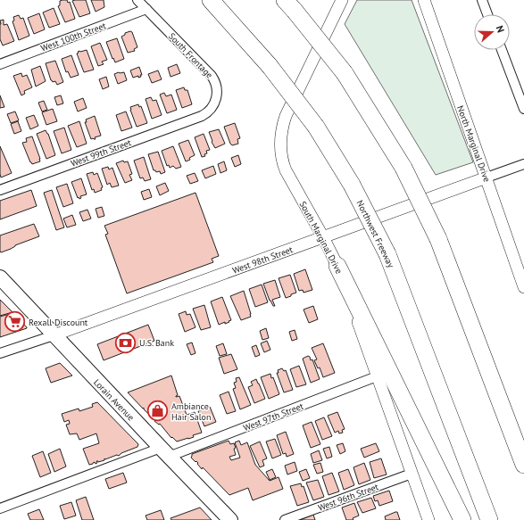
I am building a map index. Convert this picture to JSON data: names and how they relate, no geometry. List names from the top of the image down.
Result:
{
  "streets": {
    "highway": ["Northwest Freeway"],
    "main road": ["Lorain Avenue"],
    "street": [
      "West 100th Street",
      "South Frontage",
      "North Marginal Drive",
      "West 99th Street",
      "South Marginal Drive",
      "West 98th Street",
      "West 97th Street",
      "West 96th Street"
    ]
  },
  "crossings": [
    ["West 100th Street", "South Frontage"],
    ["South Frontage", "West 99th Street"],
    ["North Marginal Drive", "West 98th Street"],
    ["South Marginal Drive", "West 98th Street"],
    ["South Marginal Drive", "West 97th Street"],
    ["South Marginal Drive", "West 96th Street"],
    ["West 98th Street", "Lorain Avenue"],
    ["Lorain Avenue", "West 97th Street"]
  ],
  "places": {
    "supermarket": ["Rexall Discount"],
    "bank": ["U.S. Bank"],
    "shop": ["Ambiance Hair Salon"]
  },
  "north": "right"
}
